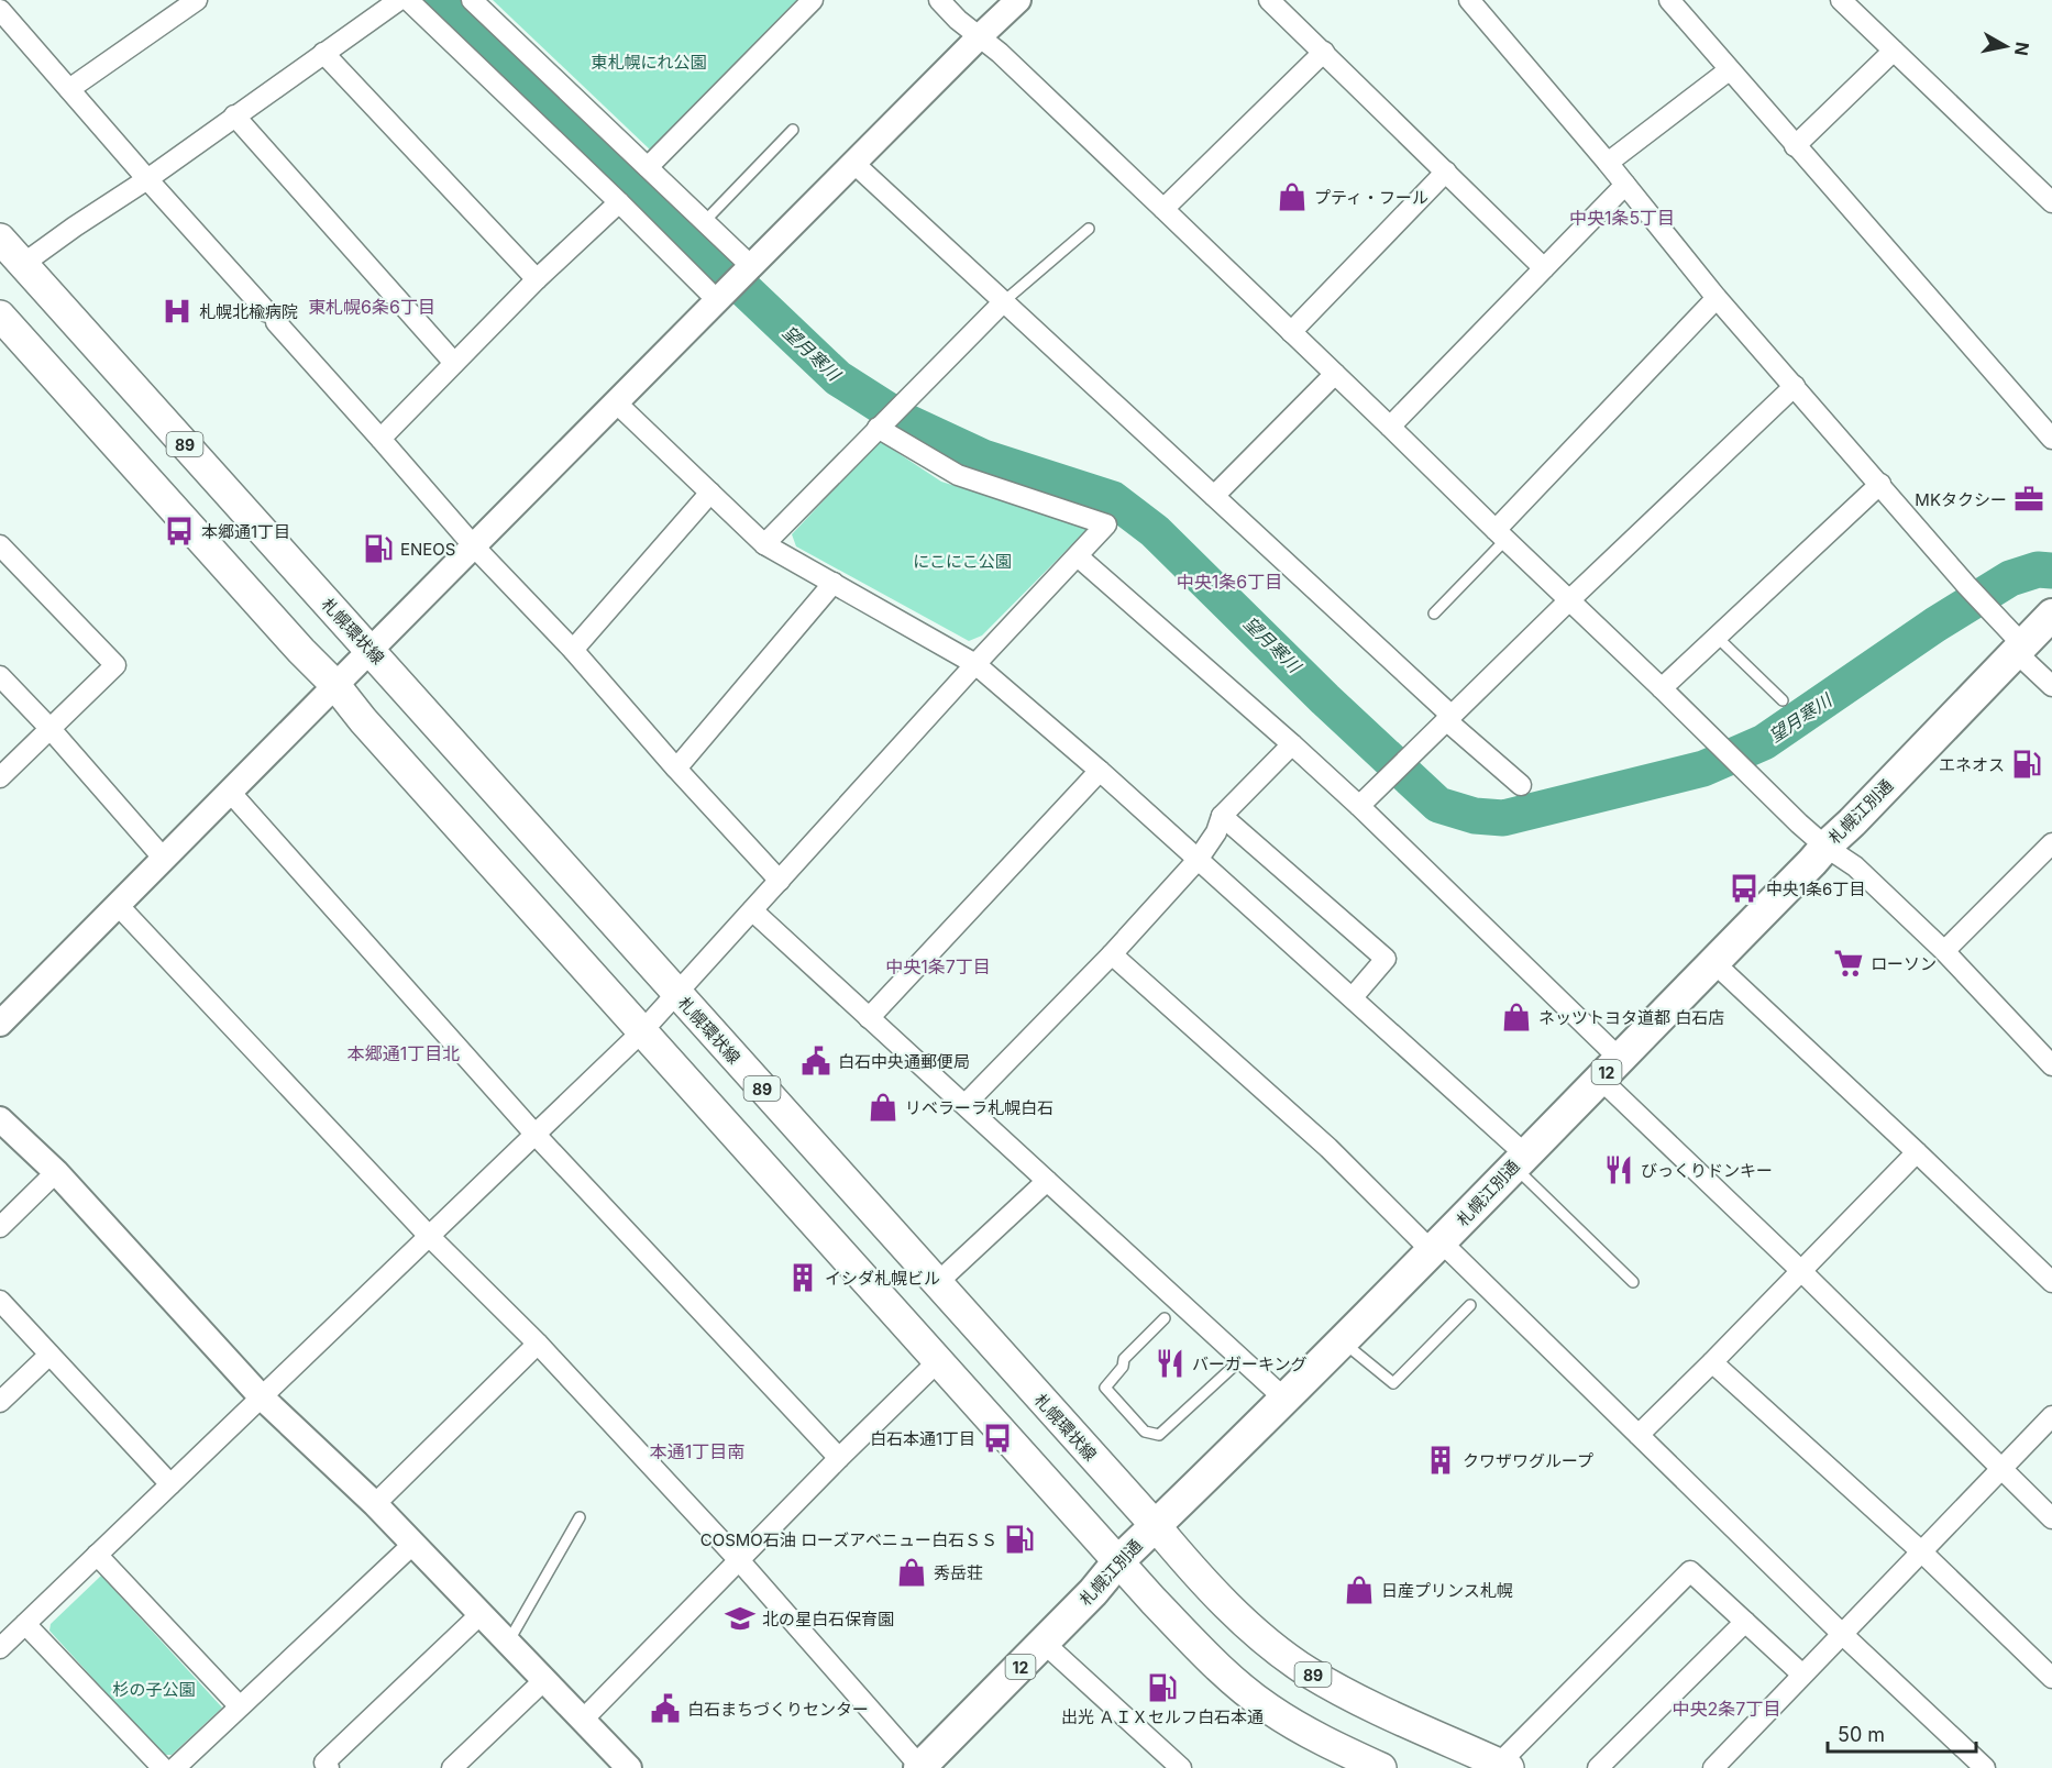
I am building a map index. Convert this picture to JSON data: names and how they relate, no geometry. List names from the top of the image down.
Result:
{
  "streets": {
    "highway": ["札幌江別通", "12"],
    "main road": ["89", "札幌環状線"]
  },
  "crossings": [
    ["札幌環状線", "札幌江別通"]
  ],
  "districts": [
    "中央1条5丁目",
    "東札幌6条6丁目",
    "中央1条6丁目",
    "中央1条7丁目",
    "本郷通1丁目北",
    "本通1丁目南",
    "中央2条7丁目"
  ],
  "water": ["望月寒川"],
  "parks": ["東札幌にれ公園", "にこにこ公園", "杉の子公園"],
  "places": {
    "shop": [
      "プティ・フール",
      "ネッツトヨタ道都 白石店",
      "リベラーラ札幌白石",
      "秀岳荘",
      "日産プリンス札幌"
    ],
    "hospital": ["札幌北楡病院"],
    "office": ["MKタクシー"],
    "bus stop": ["本郷通1丁目", "中央1条6丁目", "白石本通1丁目"],
    "fuel station": [
      "ENEOS",
      "エネオス",
      "COSMO石油 ローズアベニュー白石ＳＳ",
      "出光 ＡＩＸセルフ白石本通"
    ],
    "supermarket": ["ローソン"],
    "public building": ["白石中央通郵便局", "白石まちづくりセンター"],
    "restaurant": ["びっくりドンキー", "バーガーキング"],
    "building": ["イシダ札幌ビル", "クワザワグループ"],
    "school or university": ["北の星白石保育園"]
  },
  "scale_bar": "50 m",
  "north": "right"
}
